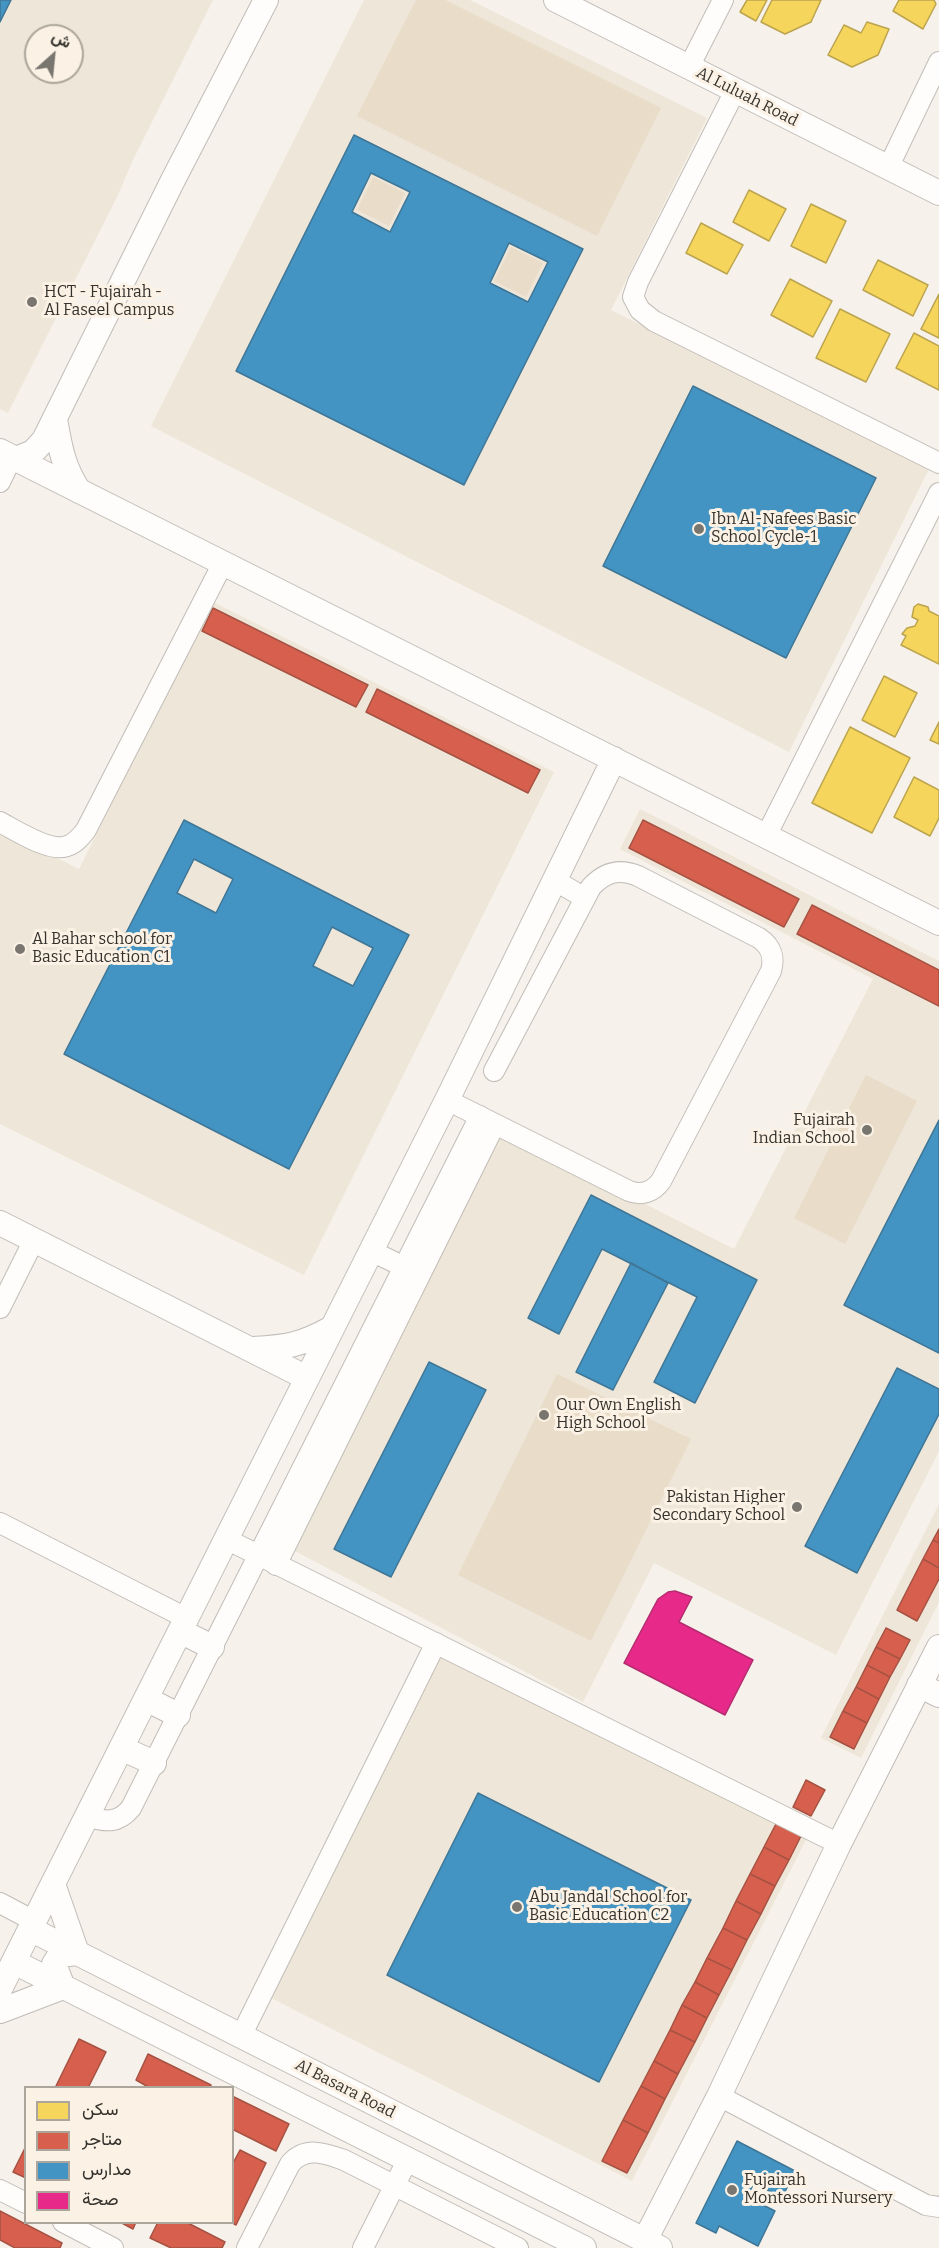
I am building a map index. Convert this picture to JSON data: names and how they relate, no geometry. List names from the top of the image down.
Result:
{
  "streets": {
    "street": ["Al Luluah Road", "Al Basara Road"]
  },
  "places": [
    "HCT - Fujairah - Al Faseel Campus",
    "Ibn Al-Nafees Basic School Cycle-1",
    "Al Bahar school for Basic Education C1",
    "Fujairah Indian School",
    "Our Own English High School",
    "Pakistan Higher Secondary School",
    "Abu Jandal School for Basic Education C2",
    "Fujairah Montessori Nursery"
  ],
  "legend": [
    "سكن",
    "متاجر",
    "مدارس",
    "صحة"
  ],
  "north": "top right"
}
